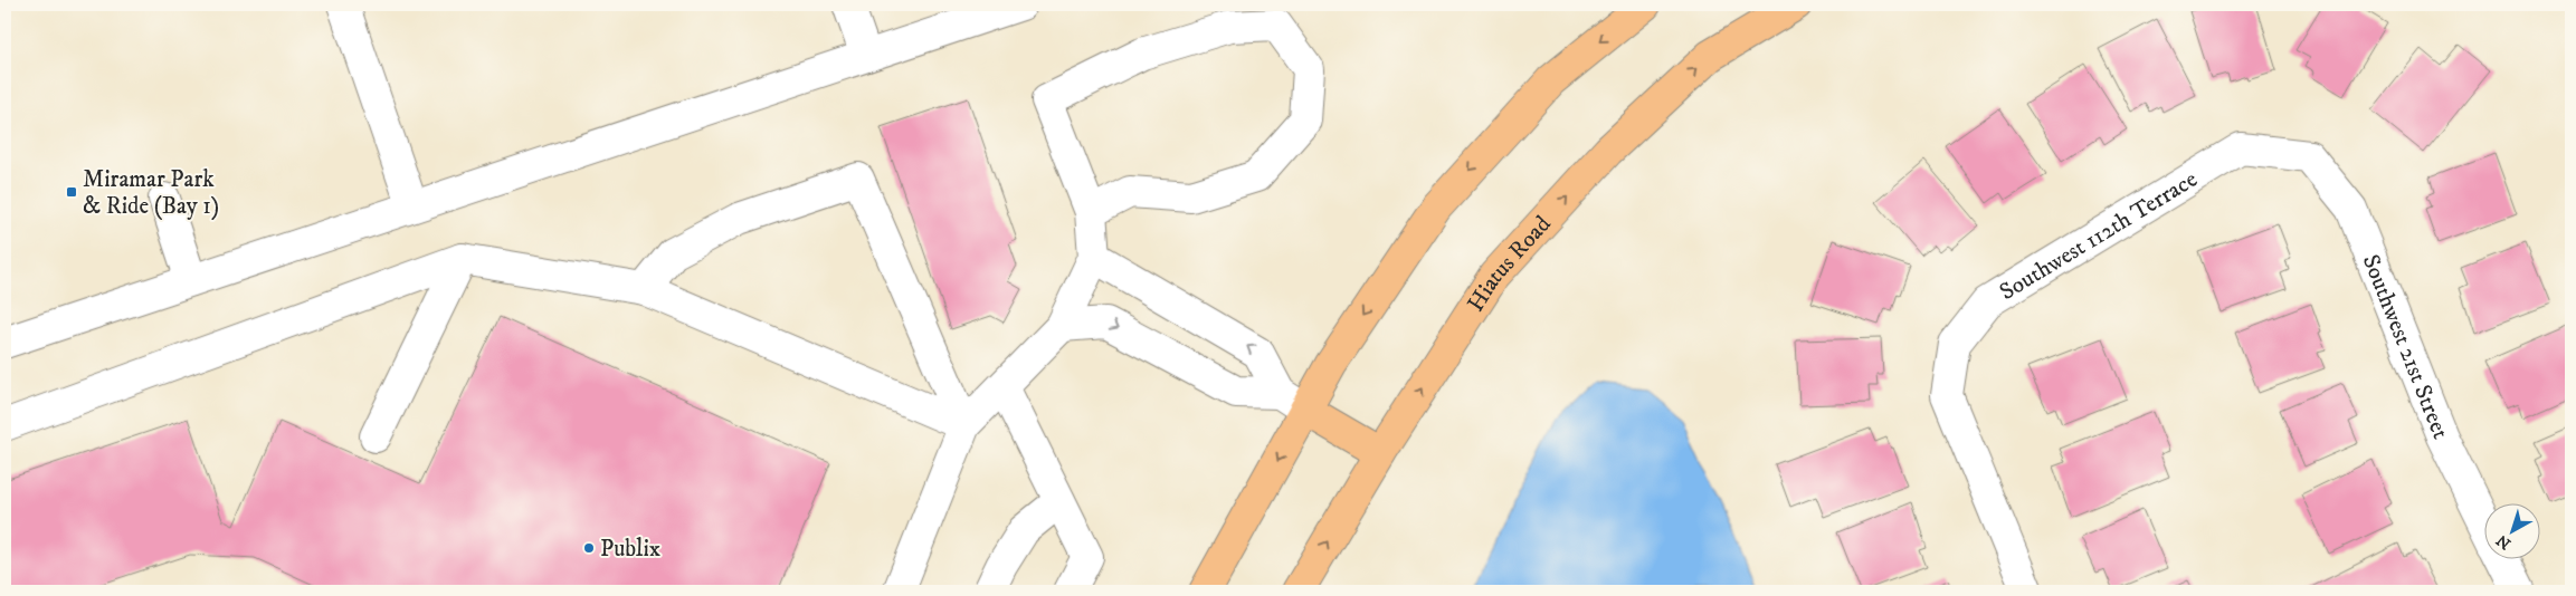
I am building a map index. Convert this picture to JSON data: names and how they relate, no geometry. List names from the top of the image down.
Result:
{
  "streets": {
    "main road": ["Hiatus Road"],
    "street": ["Southwest 112th Terrace", "Southwest 21st Street"]
  },
  "crossings": [
    ["Southwest 112th Terrace", "Southwest 21st Street"]
  ],
  "places": {
    "transit": ["Miramar Park & Ride (Bay 1)"],
    "other": ["Publix"]
  },
  "north": "bottom left"
}
